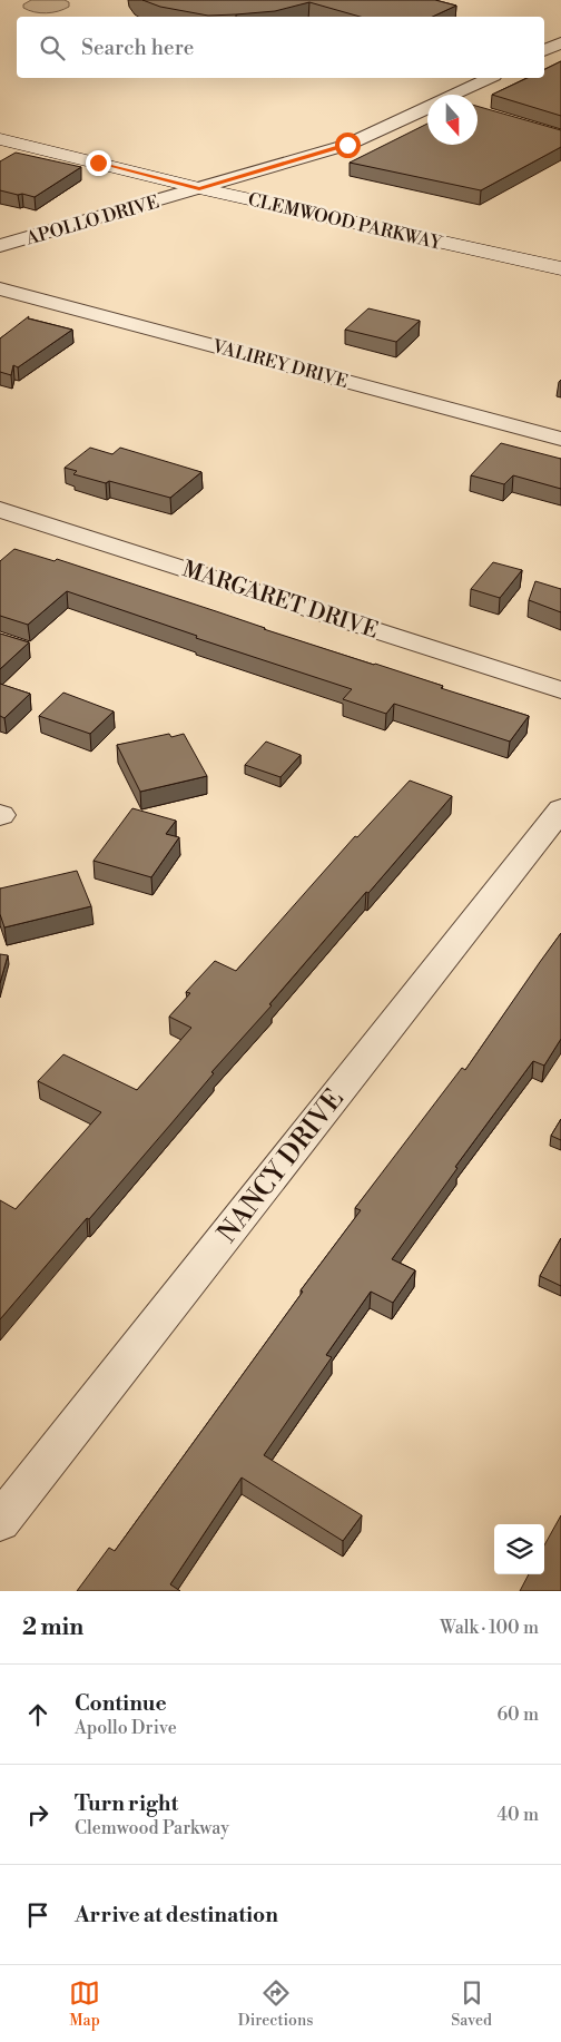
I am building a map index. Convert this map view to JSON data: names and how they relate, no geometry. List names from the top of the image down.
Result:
{
  "streets": {
    "street": [
      "APOLLO DRIVE",
      "CLEMWOOD PARKWAY",
      "VALIREY DRIVE",
      "MARGARET DRIVE",
      "NANCY DRIVE"
    ]
  },
  "crossings": [
    ["APOLLO DRIVE", "CLEMWOOD PARKWAY"]
  ],
  "north": "bottom",
  "page": {
    "search": "Search here",
    "heading": ["2 min", "Walk · 100 m"],
    "list": [
      ["Continue", "Apollo Drive", "60 m"],
      ["Turn right", "Clemwood Parkway", "40 m"],
      "Arrive at destination"
    ],
    "nav": ["Map", "Directions", "Saved"]
  }
}
